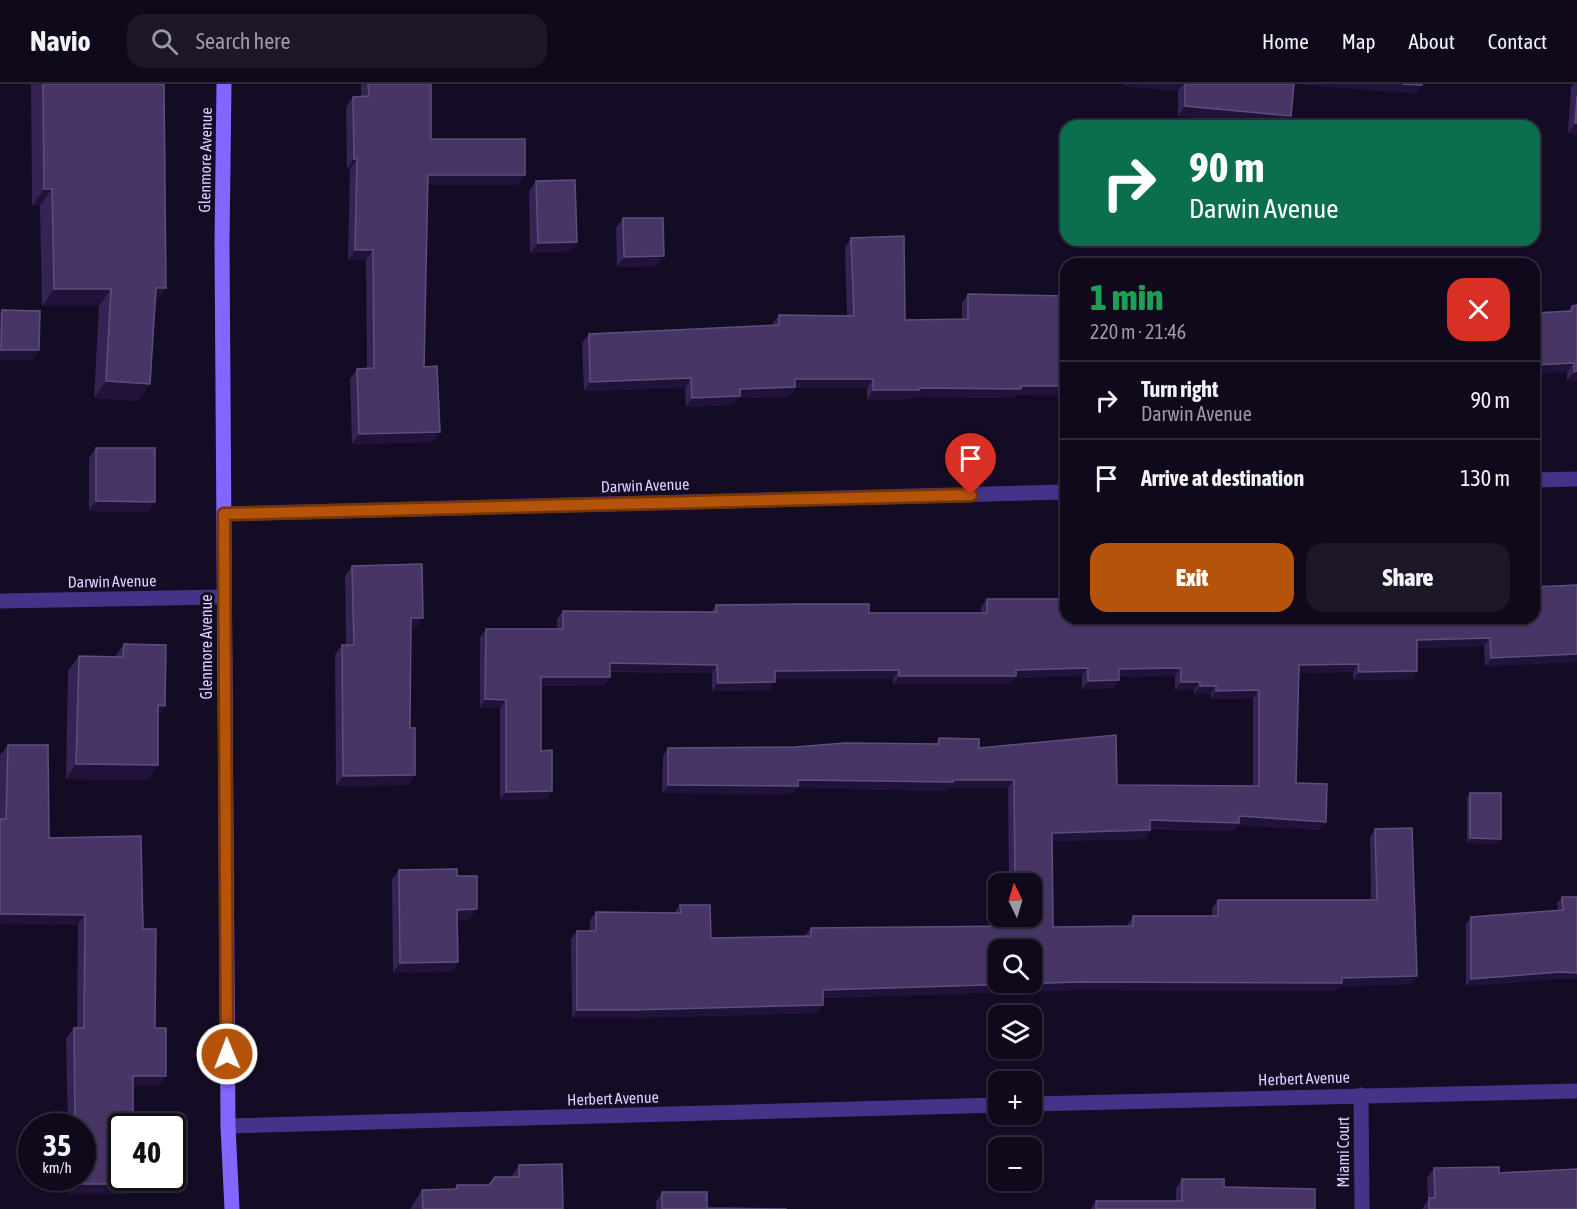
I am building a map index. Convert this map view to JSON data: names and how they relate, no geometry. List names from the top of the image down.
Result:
{
  "streets": {
    "street": [
      "Glenmore Avenue",
      "Darwin Avenue",
      "Herbert Avenue",
      "Miami Court"
    ]
  },
  "crossings": [
    ["Glenmore Avenue", "Darwin Avenue"],
    ["Glenmore Avenue", "Herbert Avenue"],
    ["Herbert Avenue", "Miami Court"]
  ],
  "north": "top",
  "page": {
    "header": "Navio",
    "search": "Search here",
    "nav": [
      "Home",
      "Map",
      "About",
      "Contact"
    ],
    "turn": ["90 m", "Darwin Avenue"],
    "heading": ["1 min", "220 m · 21:46"],
    "list": [
      {
        "name": "Turn right",
        "note": "Darwin Avenue",
        "value": "90 m"
      },
      {
        "name": "Arrive at destination",
        "value": "130 m"
      }
    ],
    "buttons": ["Exit", "Share"],
    "map_buttons": ["+", "−"],
    "speed": "35 km/h",
    "limit": "40"
  }
}
